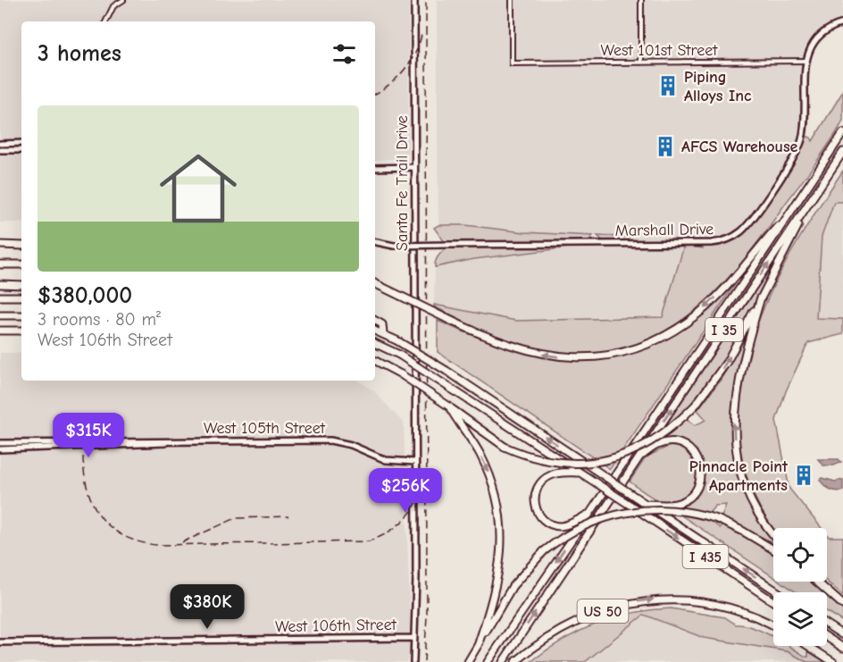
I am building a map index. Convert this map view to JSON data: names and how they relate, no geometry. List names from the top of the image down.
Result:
{
  "streets": {
    "highway": ["I 35", "I 435", "US 50"],
    "main road": [
      "Santa Fe Trail Drive",
      "Marshall Drive",
      "West 105th Street",
      "West 106th Street"
    ],
    "street": ["West 101st Street"]
  },
  "crossings": [
    ["West 101st Street", "Marshall Drive"],
    ["Santa Fe Trail Drive", "West 105th Street"],
    ["Santa Fe Trail Drive", "West 106th Street"]
  ],
  "places": {
    "building": ["Piping Alloys Inc", "AFCS Warehouse", "Pinnacle Point Apartments"]
  },
  "page": {
    "heading": "3 homes",
    "list": [
      {
        "name": "$380,000",
        "note": "3 rooms · 80 m² · West 106th Street"
      }
    ],
    "price": ["$315K", "$256K", "$380K"]
  }
}
